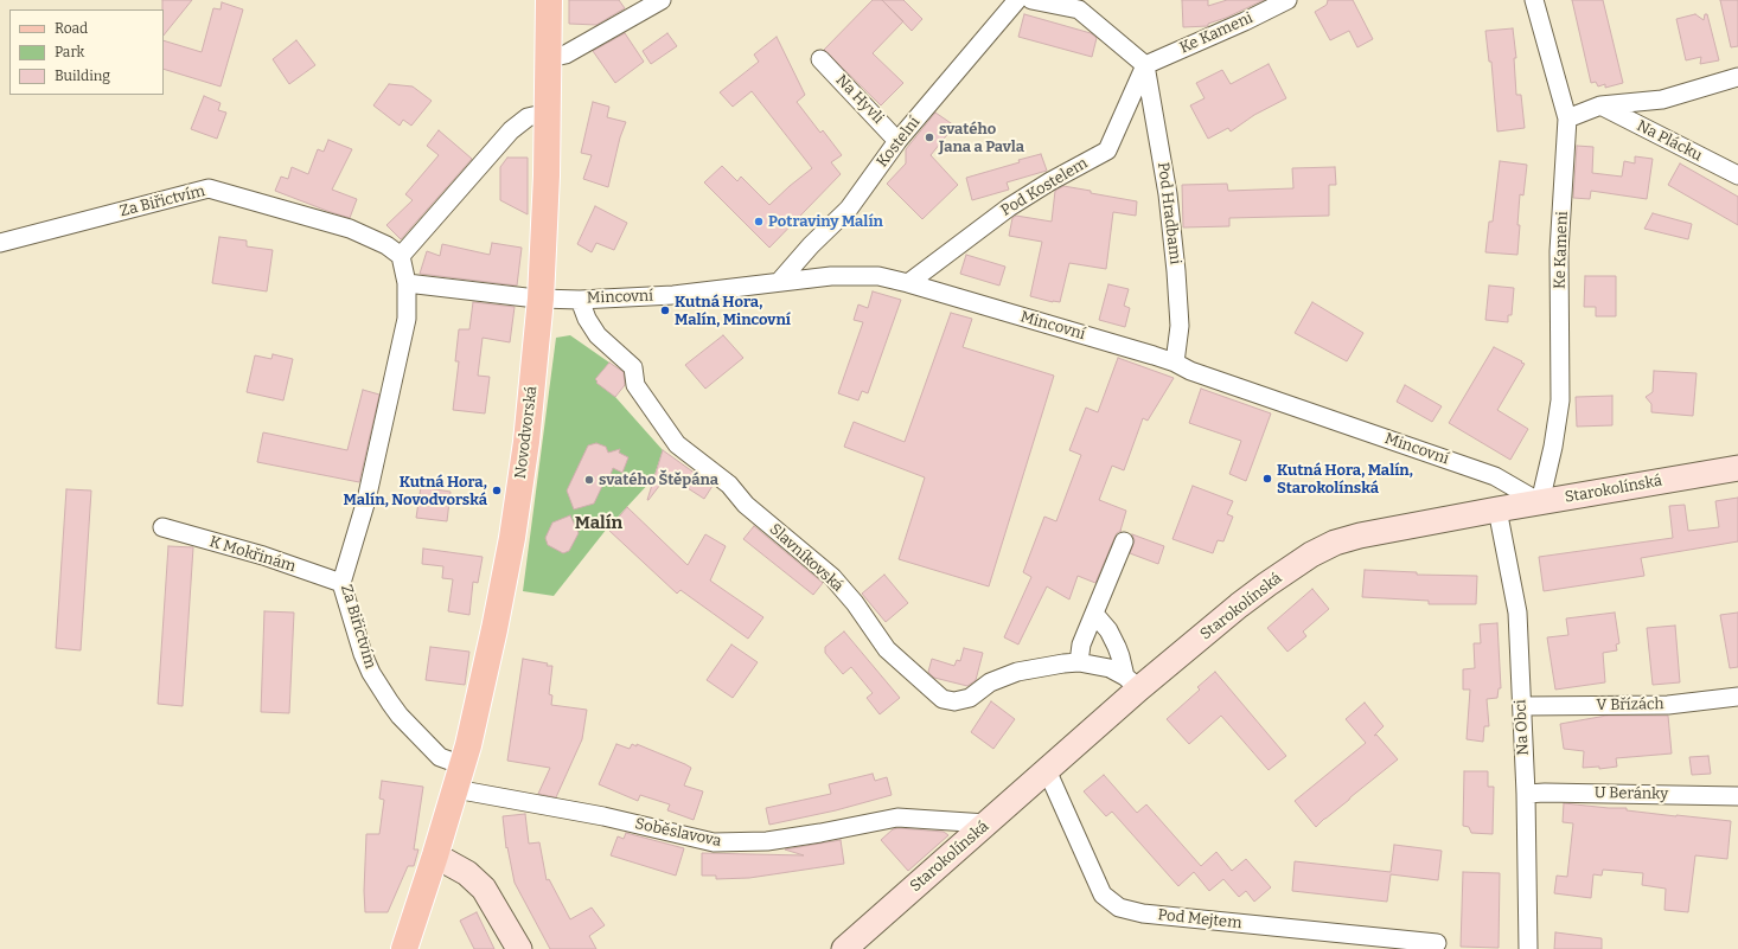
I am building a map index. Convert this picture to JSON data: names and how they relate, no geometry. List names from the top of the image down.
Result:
{
  "streets": {
    "main road": ["Novodvorská"],
    "street": [
      "Ke Kameni",
      "Na Hyvli",
      "Na Plácku",
      "Kostelní",
      "Pod Kostelem",
      "Za Biřictvím",
      "Pod Hradbami",
      "Mincovní",
      "Starokolínská",
      "K Mokřinám",
      "Slavníkovská",
      "V Břízách",
      "Na Obci",
      "U Beránky",
      "Soběslavova",
      "Pod Mejtem"
    ]
  },
  "crossings": [
    ["Ke Kameni", "Na Plácku"],
    ["Ke Kameni", "Pod Kostelem"],
    ["Ke Kameni", "Pod Hradbami"],
    ["Ke Kameni", "Mincovní"],
    ["Ke Kameni", "Starokolínská"],
    ["Na Hyvli", "Kostelní"],
    ["Kostelní", "Mincovní"],
    ["Pod Kostelem", "Pod Hradbami"],
    ["Pod Kostelem", "Mincovní"],
    ["Za Biřictvím", "Novodvorská"],
    ["Za Biřictvím", "K Mokřinám"],
    ["Za Biřictvím", "Soběslavova"],
    ["Pod Hradbami", "Mincovní"],
    ["Mincovní", "Novodvorská"],
    ["Mincovní", "Starokolínská"],
    ["Mincovní", "Slavníkovská"],
    ["Novodvorská", "Soběslavova"],
    ["Starokolínská", "Slavníkovská"],
    ["Starokolínská", "Na Obci"],
    ["Starokolínská", "Soběslavova"],
    ["Starokolínská", "Pod Mejtem"],
    ["V Břízách", "Na Obci"],
    ["Na Obci", "U Beránky"]
  ],
  "districts": ["Malín"],
  "places": [
    "svatého Jana a Pavla",
    "Potraviny Malín",
    "Kutná Hora, Malín, Mincovní",
    "Kutná Hora, Malín, Starokolínská",
    "svatého Štěpána",
    "Kutná Hora, Malín, Novodvorská"
  ],
  "legend": ["Road", "Park", "Building"]
}
